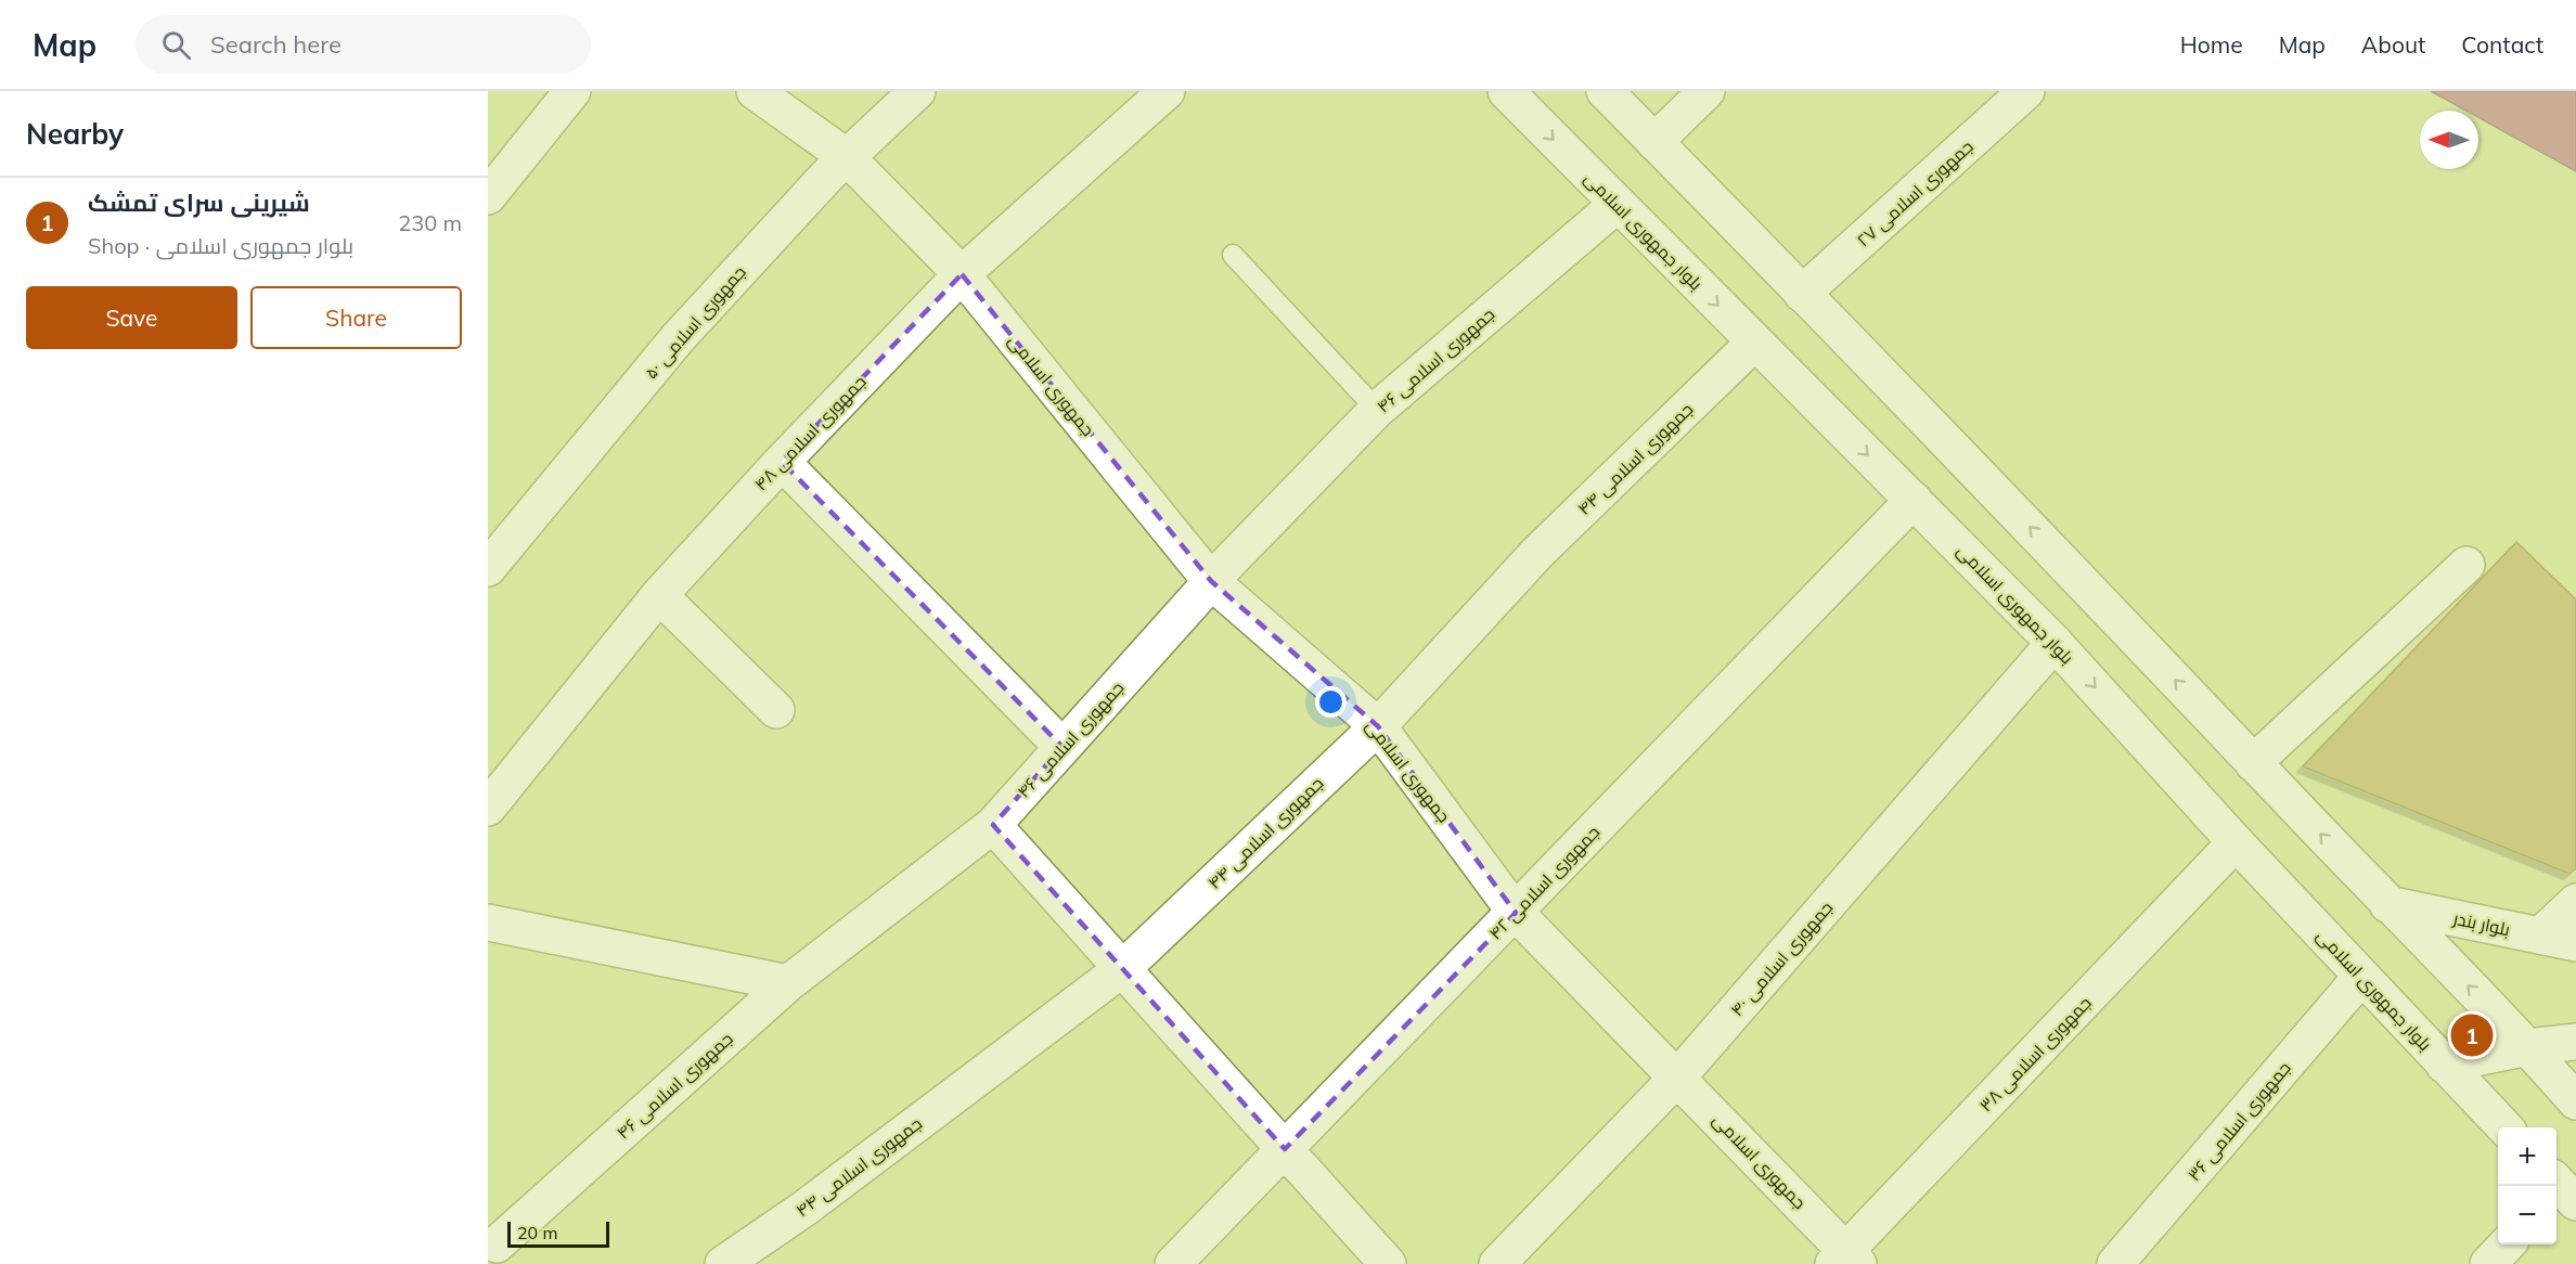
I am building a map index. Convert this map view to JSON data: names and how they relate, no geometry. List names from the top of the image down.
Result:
{
  "streets": {
    "street": [
      "جمهوری اسلامی ۲۷",
      "بلوار جمهوری اسلامی",
      "جمهوری اسلامی ۵۰",
      "جمهوری اسلامی ۴۶",
      "جمهوری اسلامی",
      "جمهوری اسلامی ۴۸",
      "جمهوری اسلامی ۴۴",
      "جمهوری اسلامی ۴۲",
      "بلوار بندر",
      "جمهوری اسلامی ۴۰",
      "جمهوری اسلامی ۳۸",
      "جمهوری اسلامی ۳۶"
    ]
  },
  "crossings": [
    ["بلوار جمهوری اسلامی", "جمهوری اسلامی ۴۶"],
    ["بلوار جمهوری اسلامی", "جمهوری اسلامی ۴۴"],
    ["بلوار جمهوری اسلامی", "جمهوری اسلامی ۴۲"],
    ["بلوار جمهوری اسلامی", "جمهوری اسلامی ۴۰"],
    ["بلوار جمهوری اسلامی", "جمهوری اسلامی ۳۸"],
    ["بلوار جمهوری اسلامی", "جمهوری اسلامی ۳۶"],
    ["جمهوری اسلامی ۵۰", "جمهوری اسلامی"],
    ["جمهوری اسلامی ۴۶", "جمهوری اسلامی"],
    ["جمهوری اسلامی", "جمهوری اسلامی ۴۸"],
    ["جمهوری اسلامی", "جمهوری اسلامی ۴۴"],
    ["جمهوری اسلامی", "جمهوری اسلامی ۴۲"],
    ["جمهوری اسلامی", "جمهوری اسلامی ۴۰"],
    ["جمهوری اسلامی", "جمهوری اسلامی ۳۸"]
  ],
  "scale_bar": "20 m",
  "north": "left",
  "page": {
    "header": "Map",
    "search": "Search here",
    "nav": [
      "Home",
      "Map",
      "About",
      "Contact"
    ],
    "heading": "Nearby",
    "list": [
      {
        "mark": "1",
        "name": "شیرینی سرای تمشک",
        "note": "Shop · بلوار جمهوری اسلامی",
        "value": "230 m"
      }
    ],
    "buttons": ["Save", "Share"],
    "pins": "1",
    "map_buttons": ["+", "−"],
    "scale": "20 m"
  }
}
